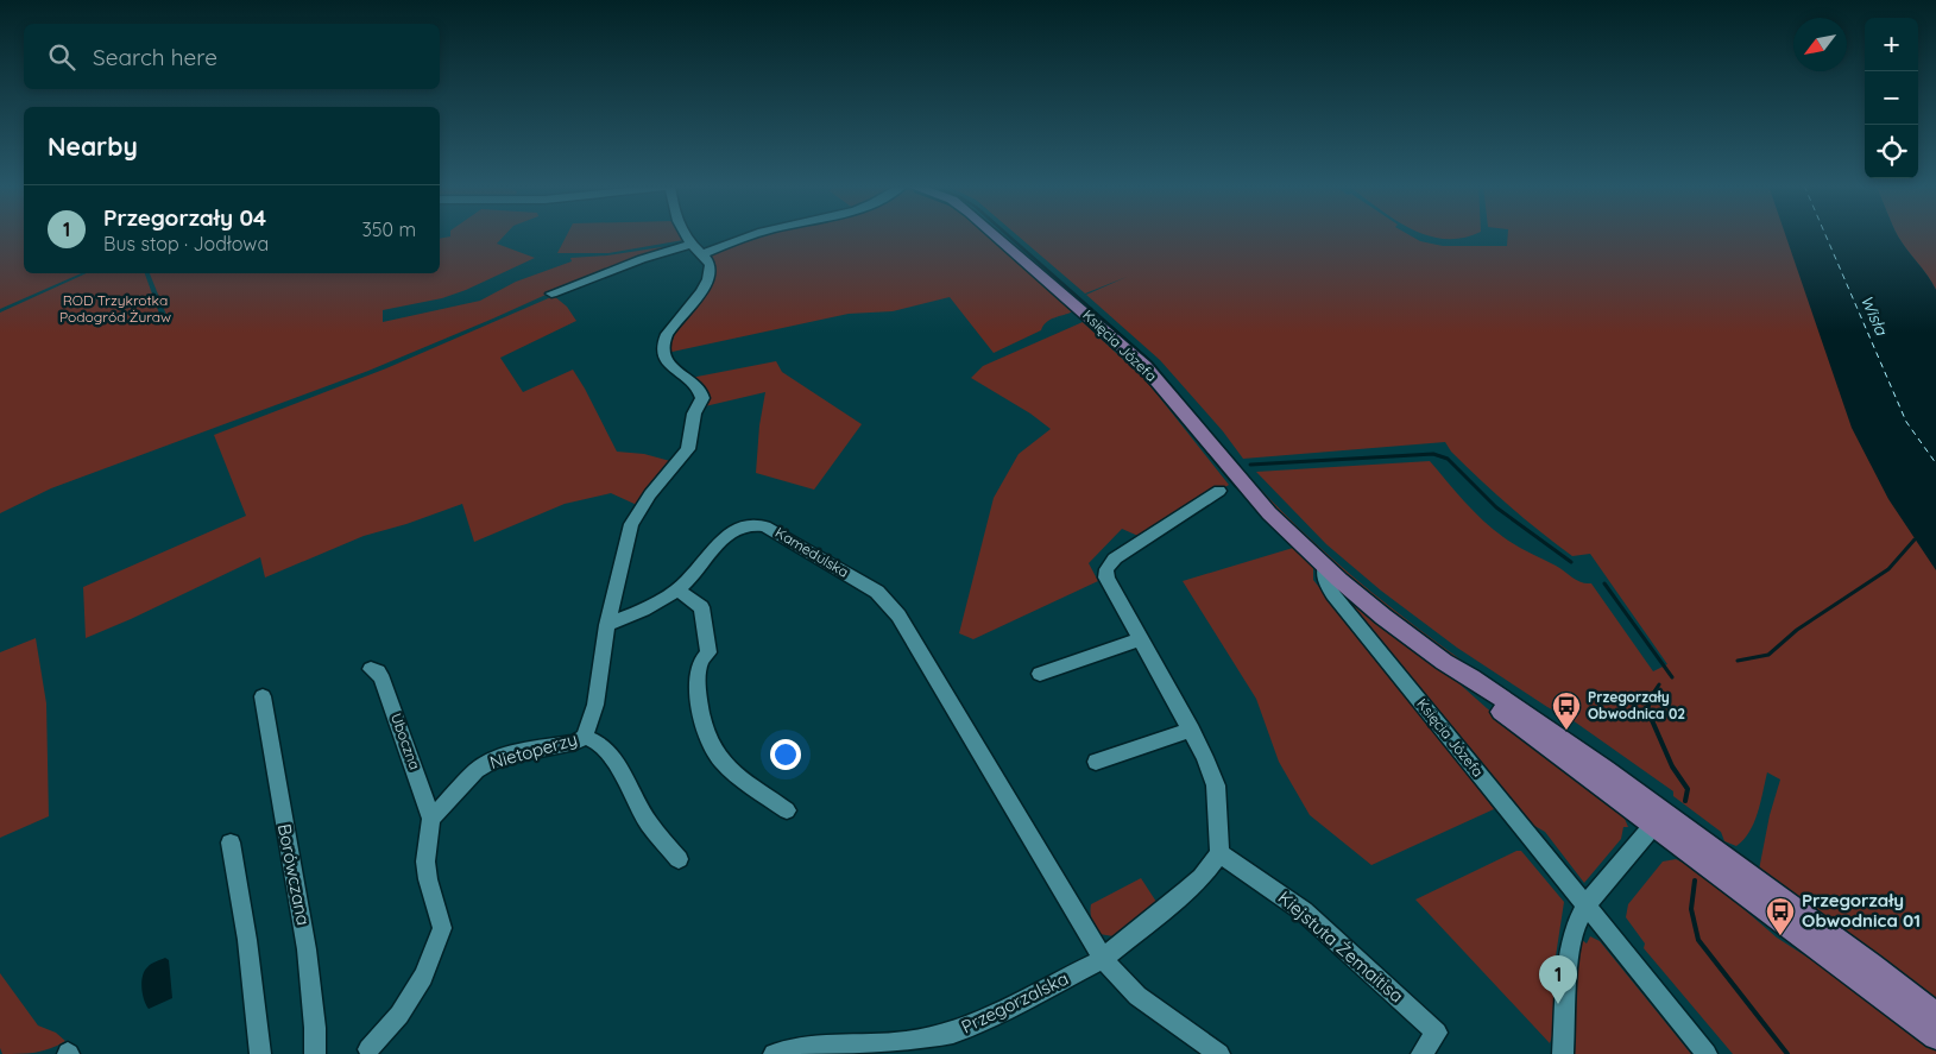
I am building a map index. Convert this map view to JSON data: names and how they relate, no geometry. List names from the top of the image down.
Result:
{
  "streets": {
    "main road": ["Księcia Józefa"],
    "street": [
      "Kamedulska",
      "Uboczna",
      "Nietoperzy",
      "Borówczana",
      "Kiejstuta Żemaitisa",
      "Przegorzalska"
    ]
  },
  "crossings": [
    ["Kamedulska", "Nietoperzy"],
    ["Kamedulska", "Przegorzalska"],
    ["Uboczna", "Nietoperzy"],
    ["Kiejstuta Żemaitisa", "Przegorzalska"]
  ],
  "water": ["Wisła"],
  "parks": ["ROD Trzykrotka Podogród Żuraw"],
  "places": {
    "bus stop": ["Przegorzały Obwodnica 02", "Przegorzały Obwodnica 01"]
  },
  "north": "bottom left",
  "page": {
    "map_buttons": ["+", "−"],
    "search": "Search here",
    "heading": "Nearby",
    "list": [
      {
        "mark": "1",
        "name": "Przegorzały 04",
        "note": "Bus stop · Jodłowa",
        "value": "350 m"
      }
    ],
    "pins": "1"
  }
}
